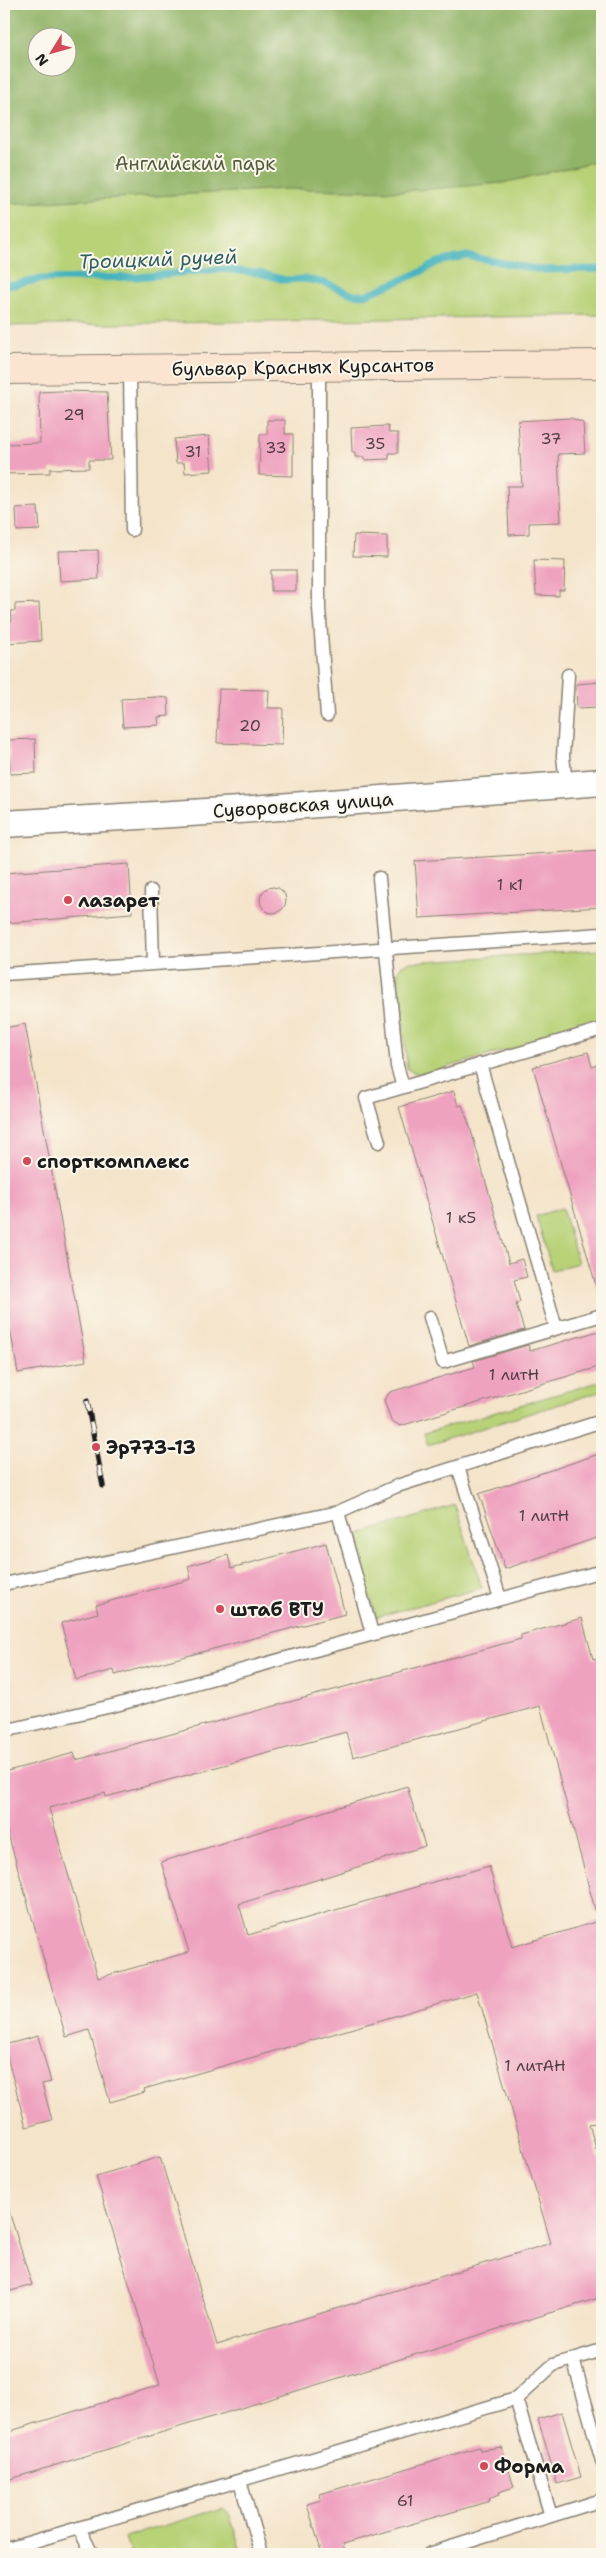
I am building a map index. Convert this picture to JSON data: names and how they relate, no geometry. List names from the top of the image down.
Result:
{
  "streets": {
    "street": ["бульвар Красных Курсантов", "Суворовская улица"]
  },
  "water": ["Троицкий ручей"],
  "parks": ["Английский парк"],
  "places": [
    "лазарет",
    "спорткомплекс",
    "Эр773-13",
    "штаб ВТУ",
    "Форма"
  ],
  "house_numbers": [
    "29",
    "37",
    "35",
    "33",
    "31",
    "20",
    "1 к1",
    "1 к5",
    "1 литН",
    "1 литН",
    "1 литАН",
    "61"
  ],
  "north": "bottom left"
}
